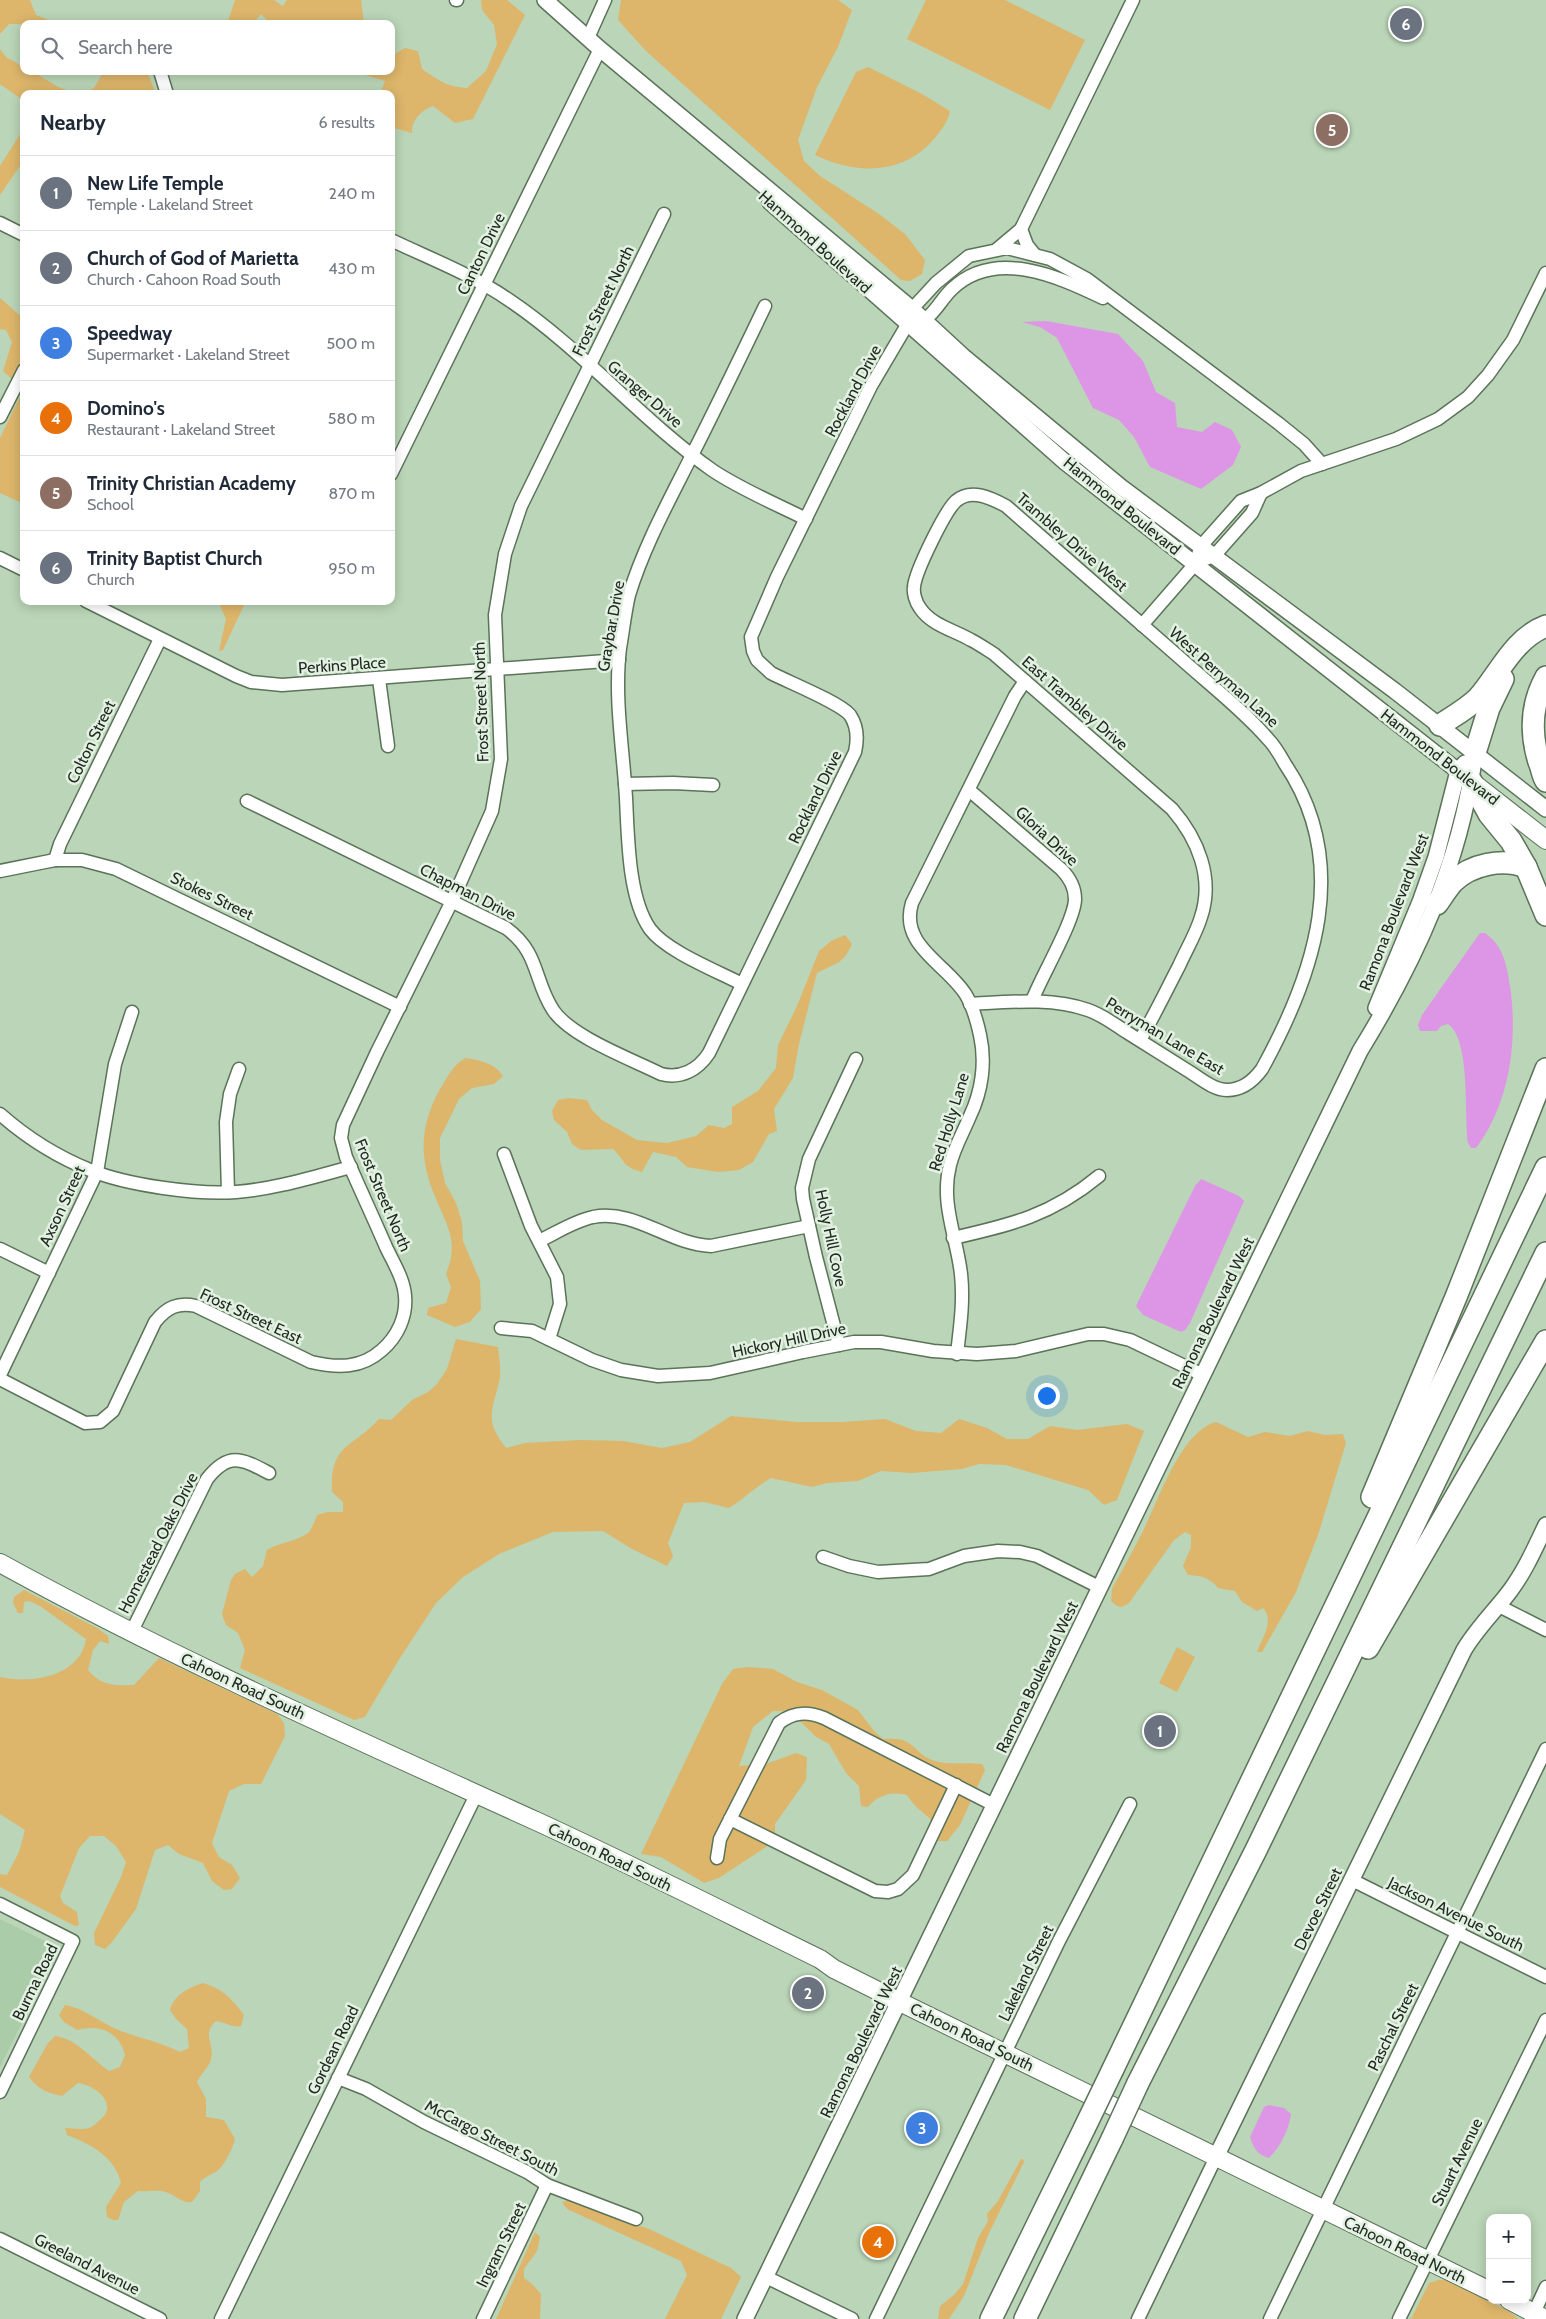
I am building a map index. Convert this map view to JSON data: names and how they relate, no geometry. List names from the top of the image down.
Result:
{
  "streets": {
    "main road": ["Hammond Boulevard", "Cahoon Road South", "Cahoon Road North"],
    "street": [
      "Canton Drive",
      "Frost Street North",
      "Rockland Drive",
      "Granger Drive",
      "Trambley Drive West",
      "Graybar Drive",
      "Perkins Place",
      "West Perryman Lane",
      "East Trambley Drive",
      "Colton Street",
      "Gloria Drive",
      "Chapman Drive",
      "Stokes Street",
      "Ramona Boulevard West",
      "Perryman Lane East",
      "Red Holly Lane",
      "Axson Street",
      "Holly Hill Cove",
      "Frost Street East",
      "Hickory Hill Drive",
      "Homestead Oaks Drive",
      "Devoe Street",
      "Jackson Avenue South",
      "Lakeland Street",
      "Burma Road",
      "Paschal Street",
      "Gordean Road",
      "McCargo Street South",
      "Stuart Avenue",
      "Ingram Street",
      "Greeland Avenue"
    ]
  },
  "crossings": [
    ["Hammond Boulevard", "Canton Drive"],
    ["Hammond Boulevard", "Rockland Drive"],
    ["Hammond Boulevard", "Ramona Boulevard West"],
    ["Canton Drive", "Granger Drive"],
    ["Frost Street North", "Granger Drive"],
    ["Frost Street North", "Perkins Place"],
    ["Frost Street North", "Chapman Drive"],
    ["Frost Street North", "Stokes Street"],
    ["Frost Street North", "Frost Street East"],
    ["Rockland Drive", "Granger Drive"],
    ["Rockland Drive", "Graybar Drive"],
    ["Rockland Drive", "Chapman Drive"],
    ["Granger Drive", "Graybar Drive"],
    ["Trambley Drive West", "West Perryman Lane"],
    ["Trambley Drive West", "East Trambley Drive"],
    ["Graybar Drive", "Perkins Place"],
    ["Perkins Place", "Colton Street"],
    ["West Perryman Lane", "Perryman Lane East"],
    ["East Trambley Drive", "Perryman Lane East"],
    ["East Trambley Drive", "Red Holly Lane"],
    ["Colton Street", "Stokes Street"],
    ["Gloria Drive", "Perryman Lane East"],
    ["Gloria Drive", "Red Holly Lane"],
    ["Ramona Boulevard West", "Hickory Hill Drive"],
    ["Ramona Boulevard West", "Cahoon Road South"],
    ["Perryman Lane East", "Red Holly Lane"],
    ["Red Holly Lane", "Hickory Hill Drive"],
    ["Axson Street", "Frost Street East"],
    ["Holly Hill Cove", "Hickory Hill Drive"],
    ["Homestead Oaks Drive", "Cahoon Road South"],
    ["Cahoon Road South", "Devoe Street"],
    ["Cahoon Road South", "Lakeland Street"],
    ["Cahoon Road South", "Gordean Road"],
    ["Devoe Street", "Jackson Avenue South"],
    ["Jackson Avenue South", "Paschal Street"],
    ["Paschal Street", "Cahoon Road North"],
    ["Gordean Road", "McCargo Street South"],
    ["McCargo Street South", "Ingram Street"],
    ["Stuart Avenue", "Cahoon Road North"]
  ],
  "page": {
    "pins": [
      "6",
      "5",
      "1",
      "2",
      "3",
      "4"
    ],
    "search": "Search here",
    "heading": ["Nearby", "6 results"],
    "list": [
      {
        "mark": "1",
        "name": "New Life Temple",
        "note": "Temple · Lakeland Street",
        "value": "240 m"
      },
      {
        "mark": "2",
        "name": "Church of God of Marietta",
        "note": "Church · Cahoon Road South",
        "value": "430 m"
      },
      {
        "mark": "3",
        "name": "Speedway",
        "note": "Supermarket · Lakeland Street",
        "value": "500 m"
      },
      {
        "mark": "4",
        "name": "Domino's",
        "note": "Restaurant · Lakeland Street",
        "value": "580 m"
      },
      {
        "mark": "5",
        "name": "Trinity Christian Academy",
        "note": "School",
        "value": "870 m"
      },
      {
        "mark": "6",
        "name": "Trinity Baptist Church",
        "note": "Church",
        "value": "950 m"
      }
    ],
    "map_buttons": ["+", "−"]
  }
}
